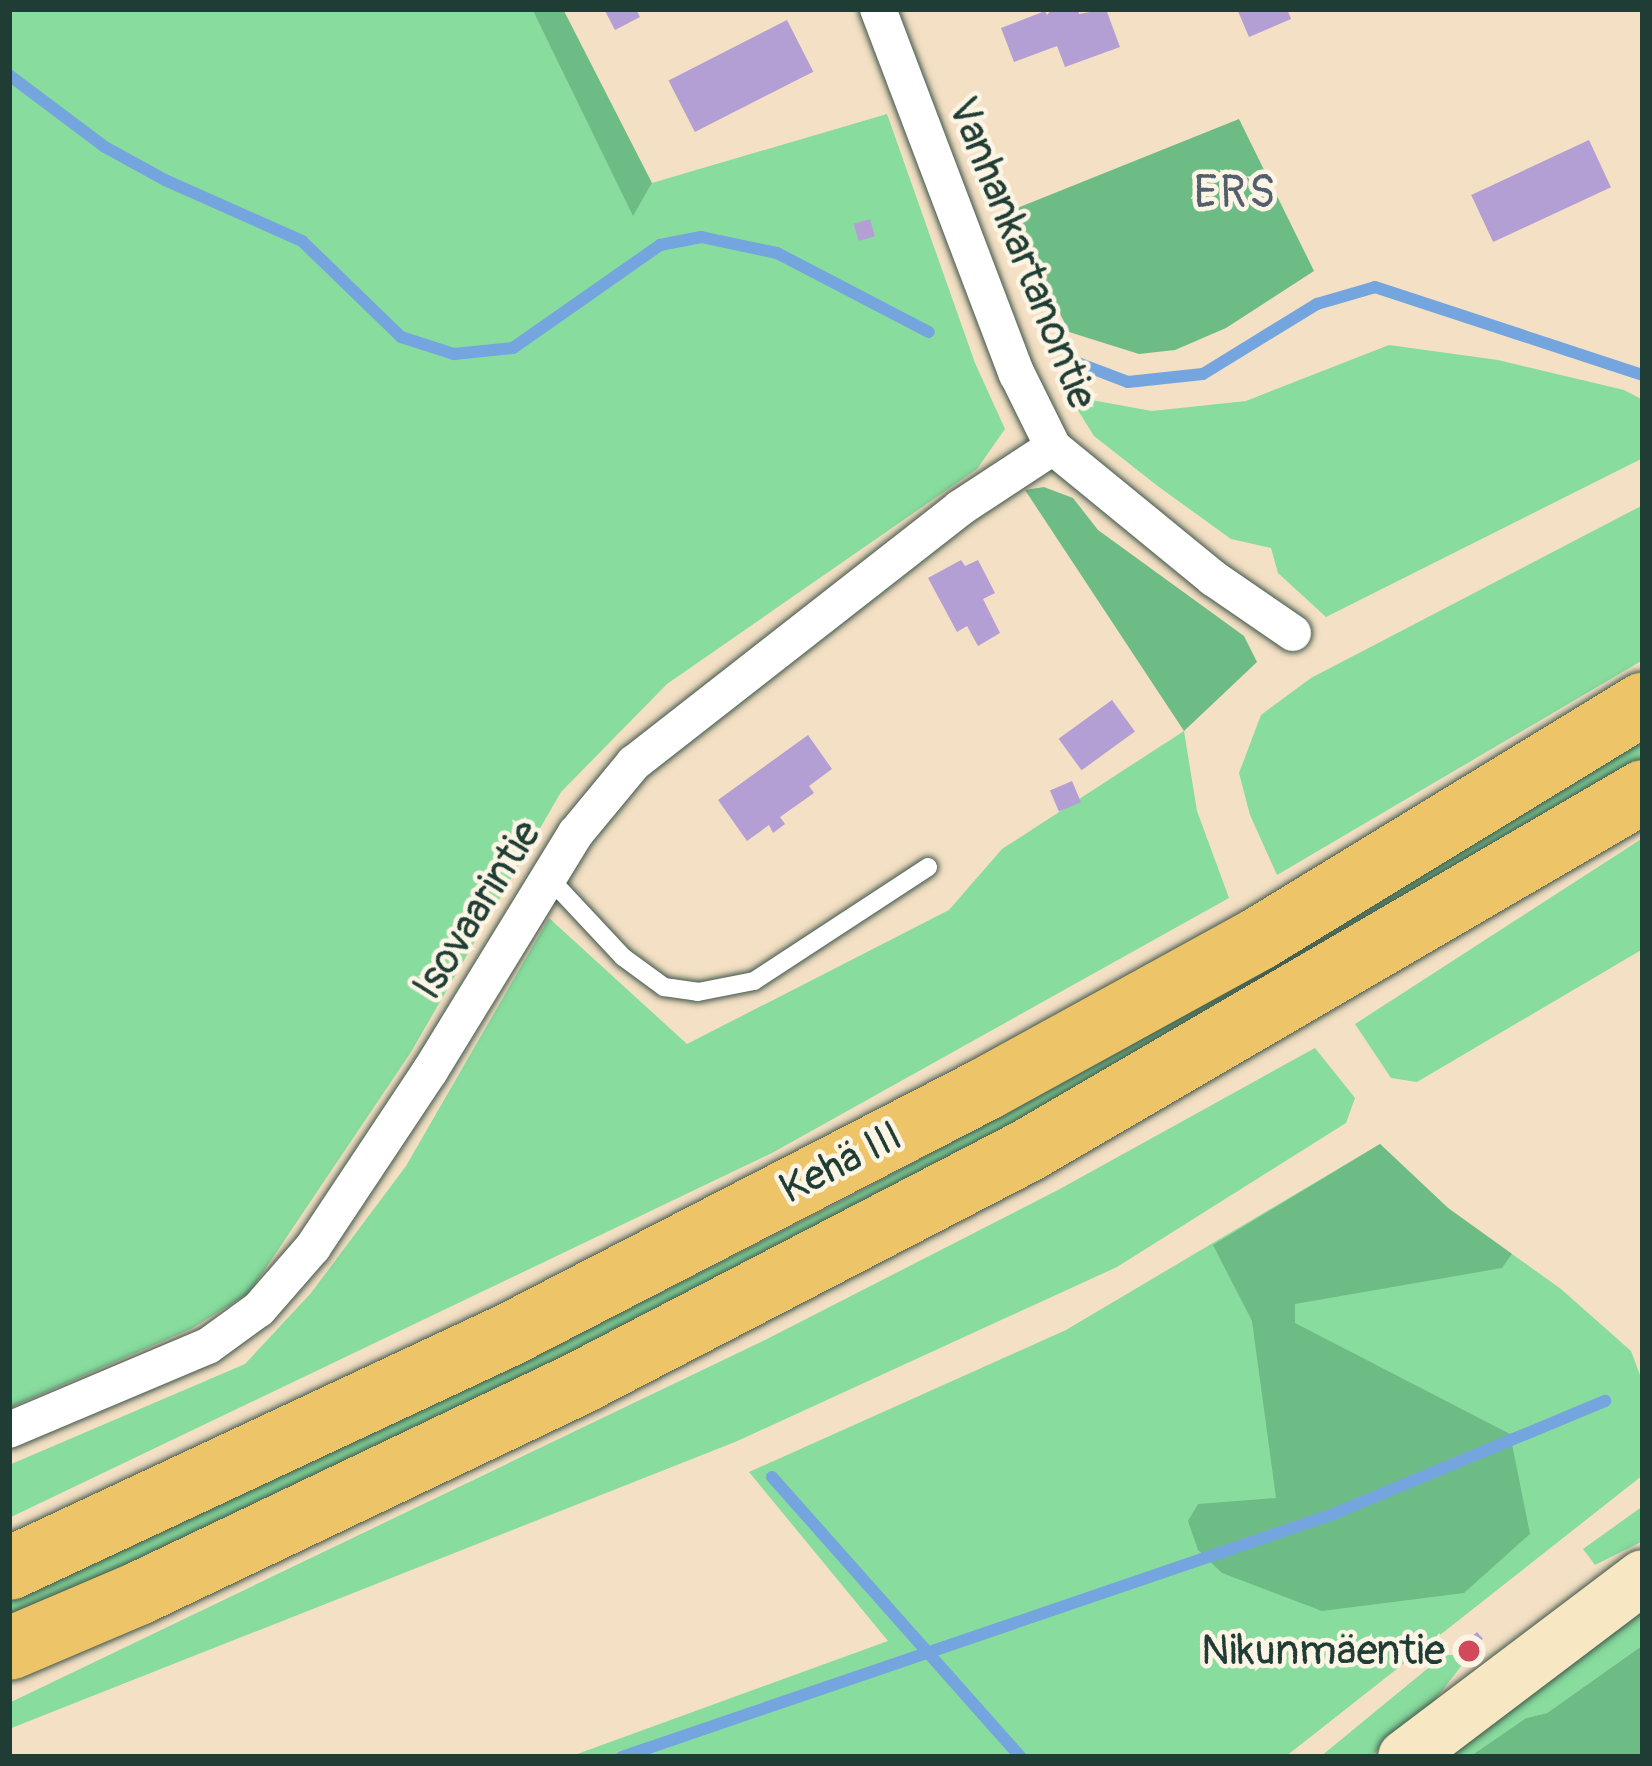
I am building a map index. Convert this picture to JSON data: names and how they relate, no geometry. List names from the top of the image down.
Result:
{
  "streets": {
    "highway": ["Kehä III"],
    "street": ["Vanhankartanontie", "Isovaarintie"]
  },
  "crossings": [
    ["Vanhankartanontie", "Isovaarintie"]
  ],
  "districts": ["ERS"],
  "places": ["Nikunmäentie"]
}
